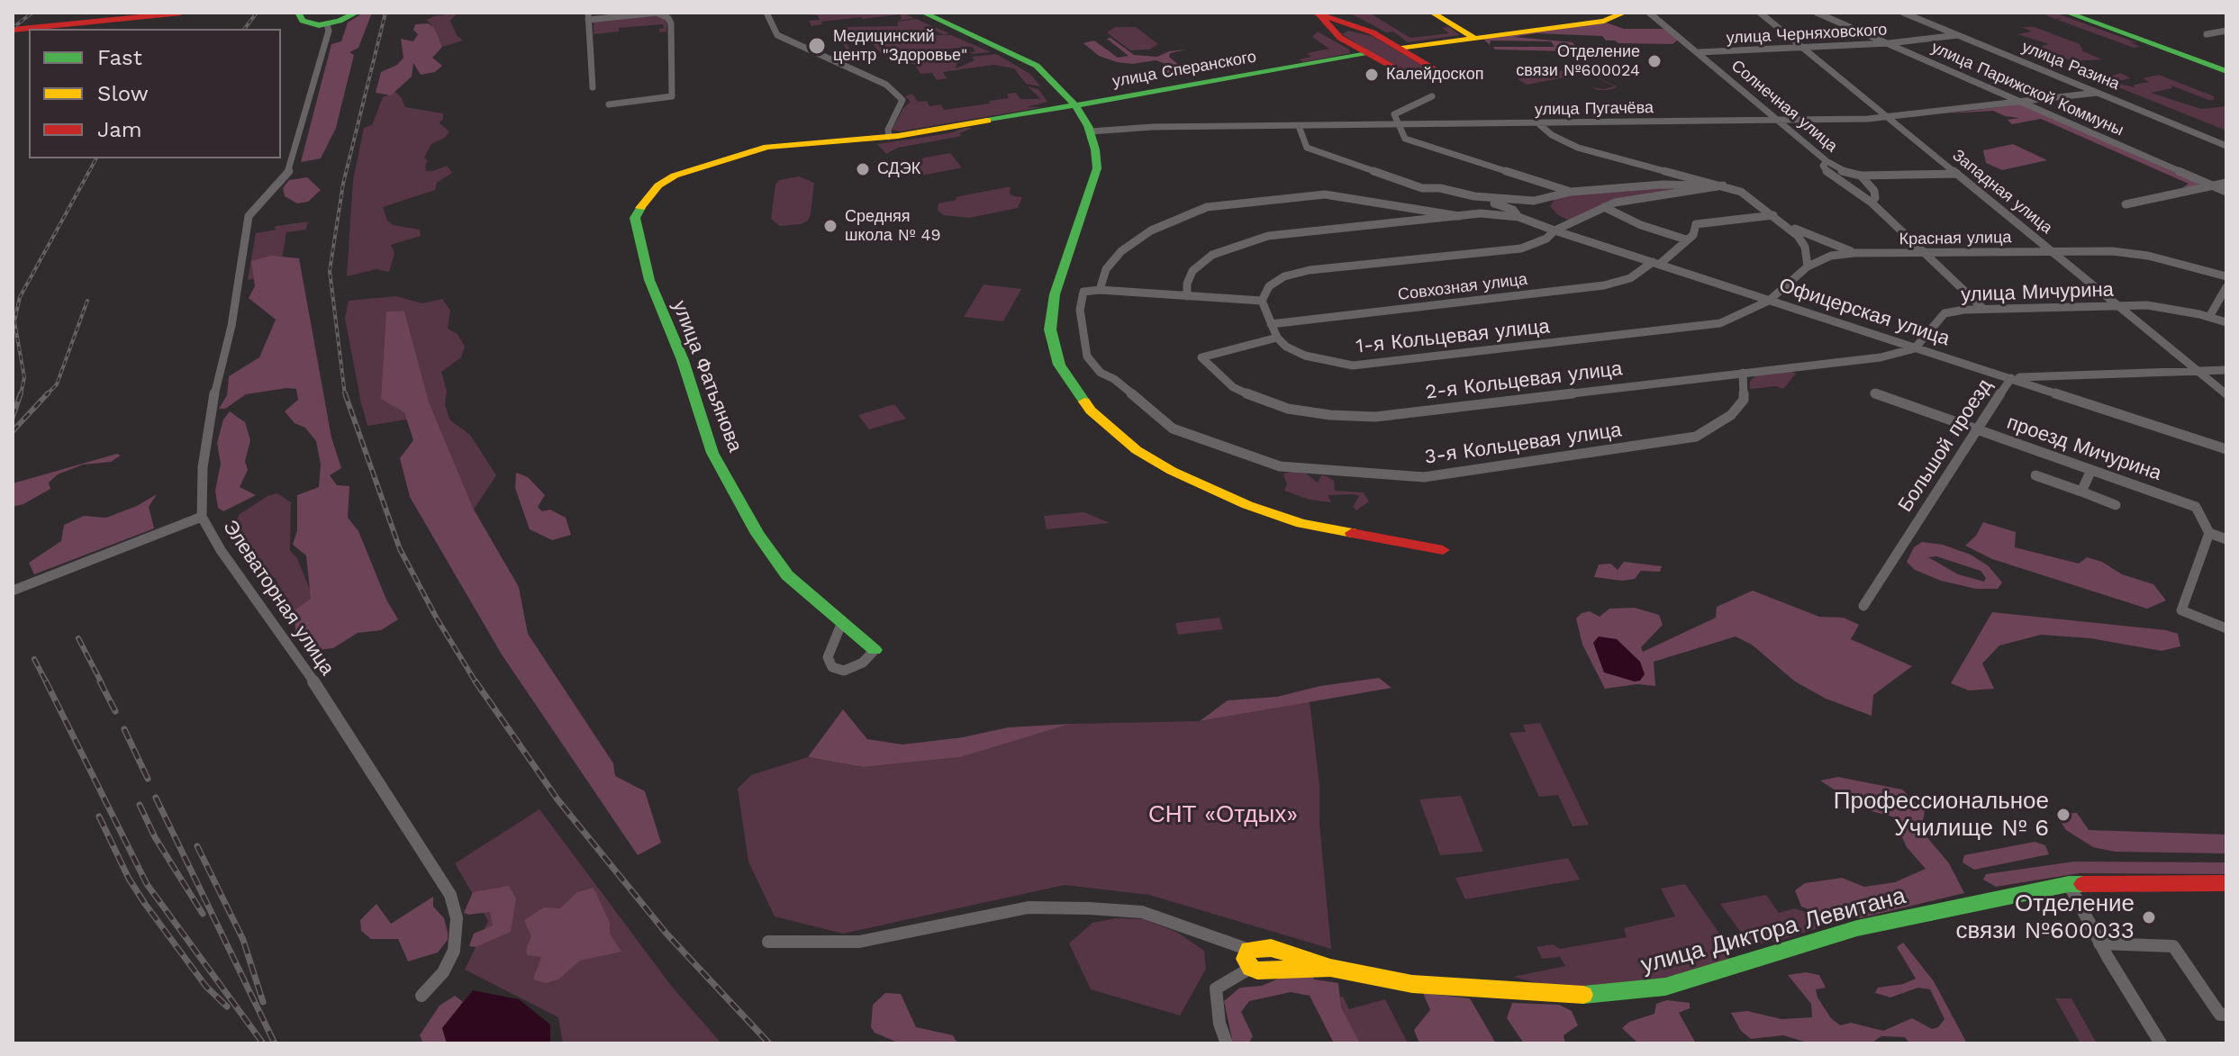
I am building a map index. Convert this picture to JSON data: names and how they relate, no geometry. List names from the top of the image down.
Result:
{
  "streets": {
    "street": [
      "улица Черняховского",
      "улица Разина",
      "улица Сперанского",
      "улица Парижской Коммуны",
      "Солнечная улица",
      "улица Пугачёва",
      "Западная улица",
      "Красная улица",
      "Совхозная улица",
      "улица Мичурина",
      "Офицерская улица",
      "1-я Кольцевая улица",
      "улица Фатьянова",
      "2-я Кольцевая улица",
      "3-я Кольцевая улица",
      "Большой проезд",
      "проезд Мичурина",
      "Элеваторная улица",
      "улица Диктора Левитана"
    ]
  },
  "crossings": [
    ["улица Черняховского", "улица Разина"],
    ["улица Черняховского", "улица Парижской Коммуны"],
    ["улица Черняховского", "Солнечная улица"],
    ["улица Черняховского", "Западная улица"],
    ["улица Разина", "улица Пугачёва"],
    ["улица Сперанского", "улица Фатьянова"],
    ["улица Парижской Коммуны", "улица Пугачёва"],
    ["Солнечная улица", "улица Пугачёва"],
    ["улица Пугачёва", "Западная улица"],
    ["улица Пугачёва", "Красная улица"],
    ["Западная улица", "Красная улица"],
    ["Западная улица", "улица Мичурина"],
    ["Западная улица", "Большой проезд"],
    ["Красная улица", "Совхозная улица"],
    ["Красная улица", "1-я Кольцевая улица"],
    ["Совхозная улица", "Офицерская улица"],
    ["улица Мичурина", "Офицерская улица"],
    ["улица Мичурина", "2-я Кольцевая улица"],
    ["Офицерская улица", "1-я Кольцевая улица"],
    ["Офицерская улица", "2-я Кольцевая улица"],
    ["Офицерская улица", "Большой проезд"],
    ["1-я Кольцевая улица", "2-я Кольцевая улица"],
    ["2-я Кольцевая улица", "3-я Кольцевая улица"],
    ["Большой проезд", "проезд Мичурина"]
  ],
  "parks": ["СНТ «Отдых»"],
  "places": [
    "Медицинский центр \"Здоровье\"",
    "Отделение связи №600024",
    "Калейдоскоп",
    "СДЭК",
    "Средняя школа № 49",
    "Профессиональное Училище № 6",
    "Отделение связи №600033"
  ],
  "legend": ["Fast", "Slow", "Jam"]
}
